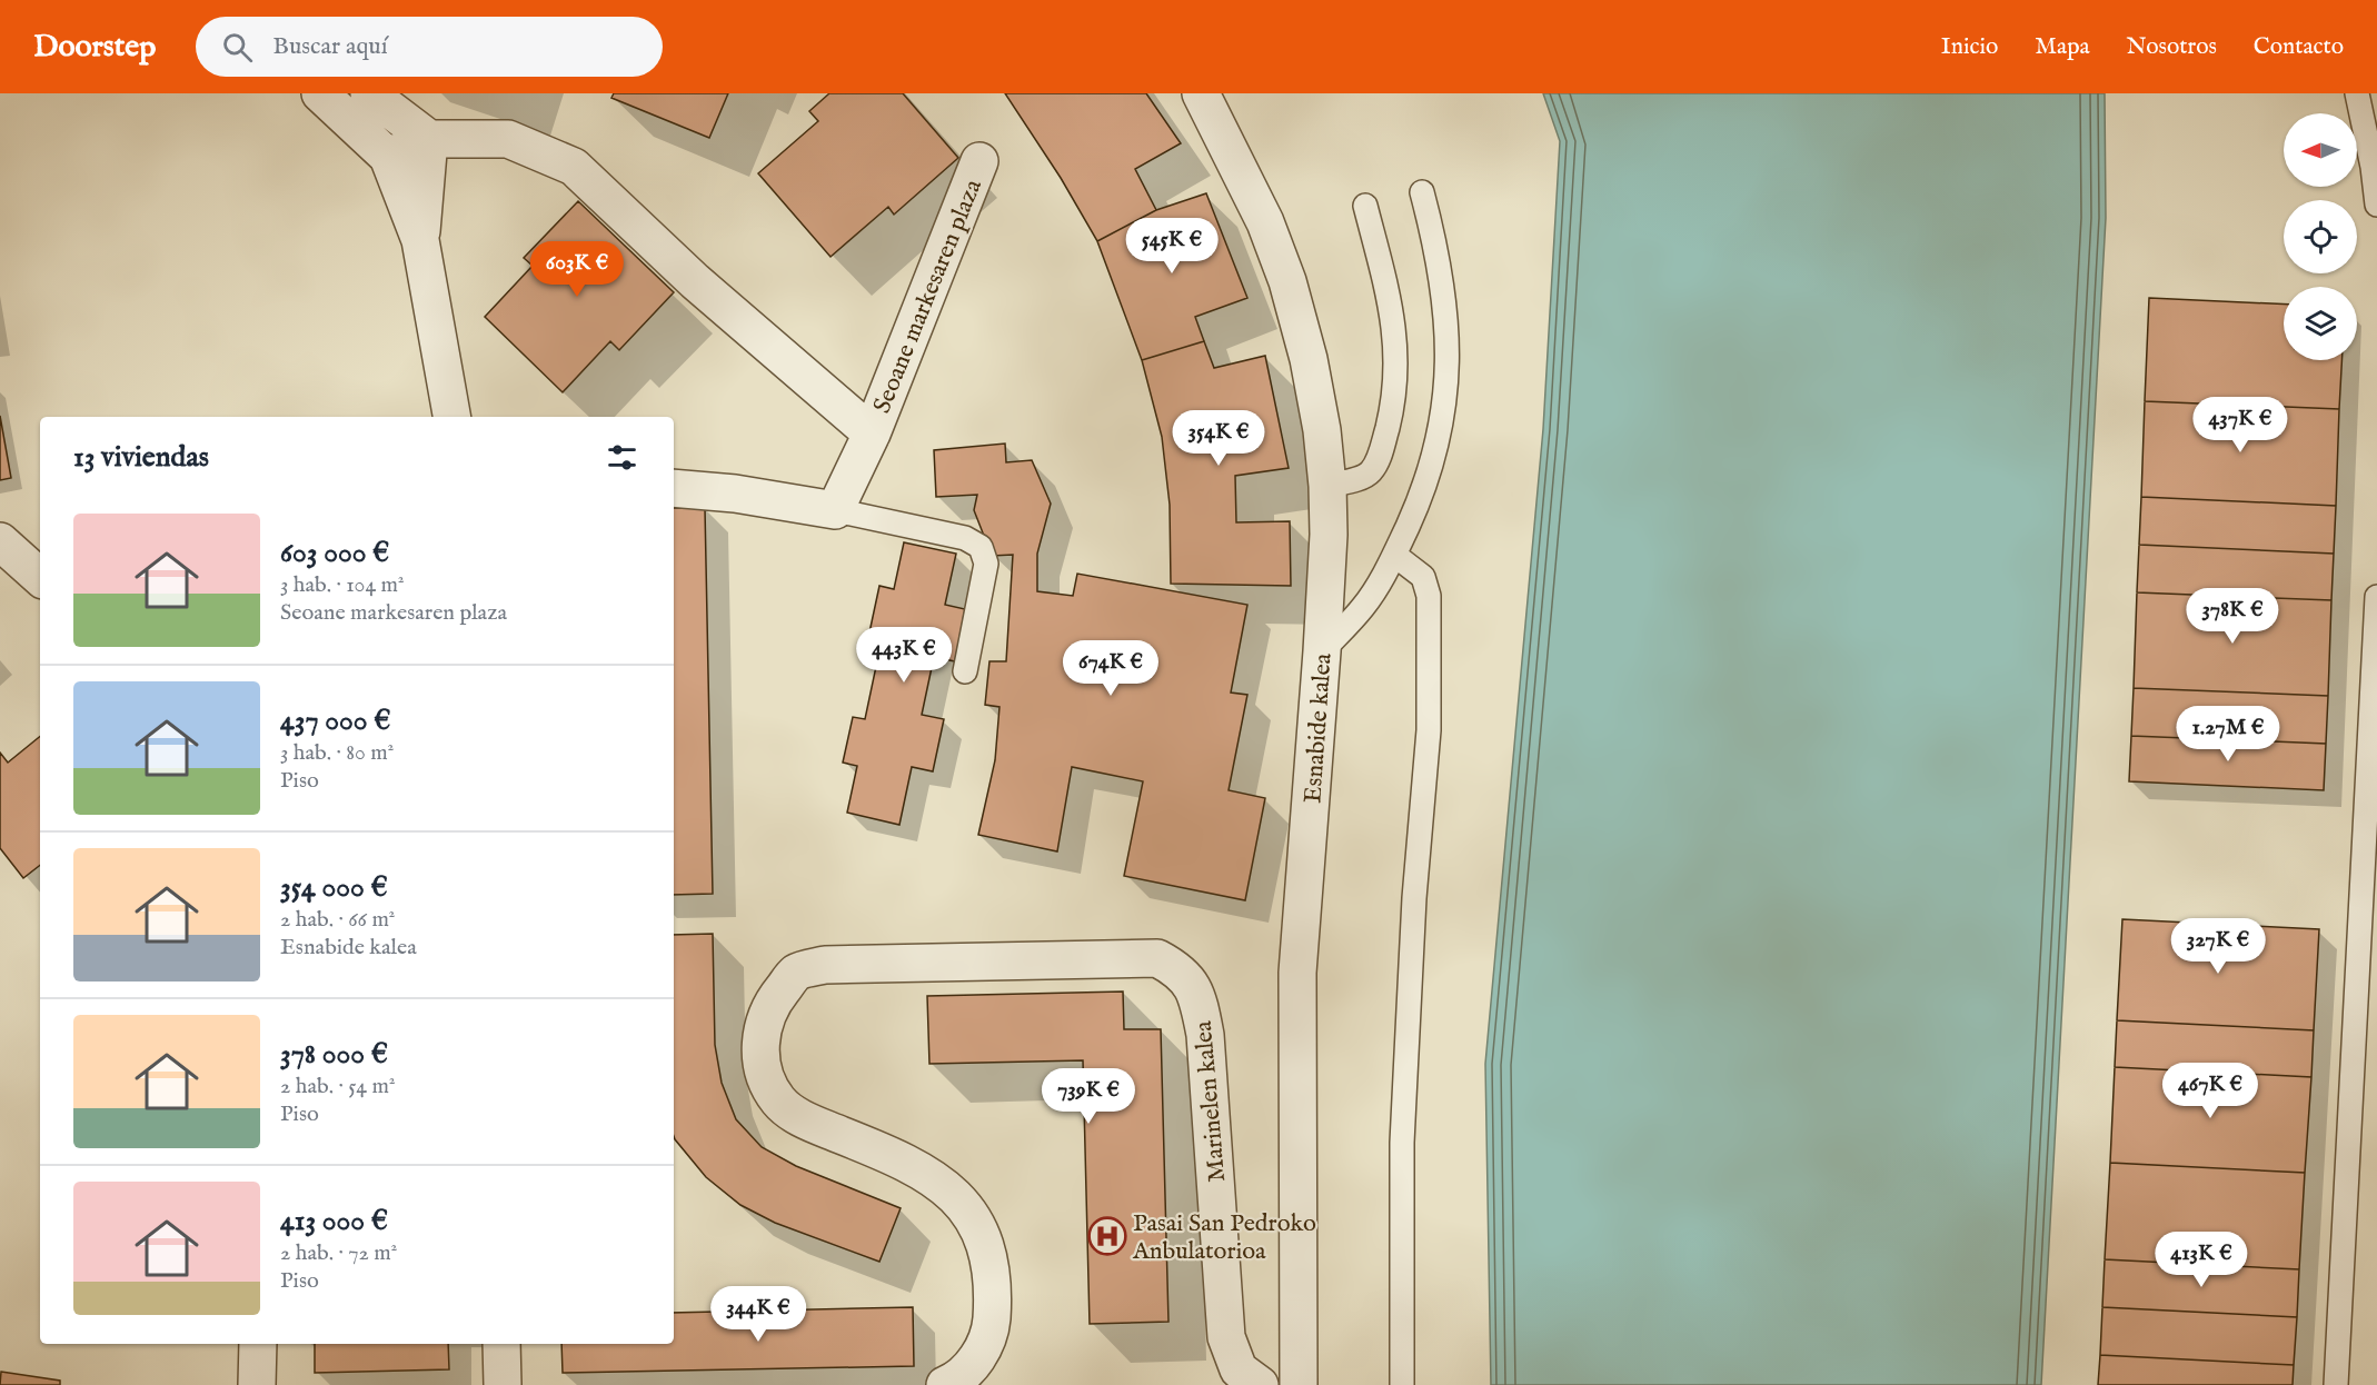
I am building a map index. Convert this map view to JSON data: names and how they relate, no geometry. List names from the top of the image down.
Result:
{
  "streets": {
    "street": ["Seoane markesaren plaza", "Esnabide kalea", "Marinelen kalea"]
  },
  "places": {
    "hospital": ["Pasai San Pedroko Anbulatorioa"]
  },
  "north": "left",
  "page": {
    "header": "Doorstep",
    "search": "Buscar aquí",
    "nav": [
      "Inicio",
      "Mapa",
      "Nosotros",
      "Contacto"
    ],
    "price": [
      "545K €",
      "603K €",
      "437K €",
      "354K €",
      "378K €",
      "443K €",
      "674K €",
      "1.27M €",
      "327K €",
      "467K €",
      "739K €",
      "413K €",
      "344K €"
    ],
    "heading": "13 viviendas",
    "list": [
      {
        "name": "603 000 €",
        "note": "3 hab. · 104 m² · Seoane markesaren plaza"
      },
      {
        "name": "437 000 €",
        "note": "3 hab. · 80 m² · Piso"
      },
      {
        "name": "354 000 €",
        "note": "2 hab. · 66 m² · Esnabide kalea"
      },
      {
        "name": "378 000 €",
        "note": "2 hab. · 54 m² · Piso"
      },
      {
        "name": "413 000 €",
        "note": "2 hab. · 72 m² · Piso"
      }
    ]
  }
}
